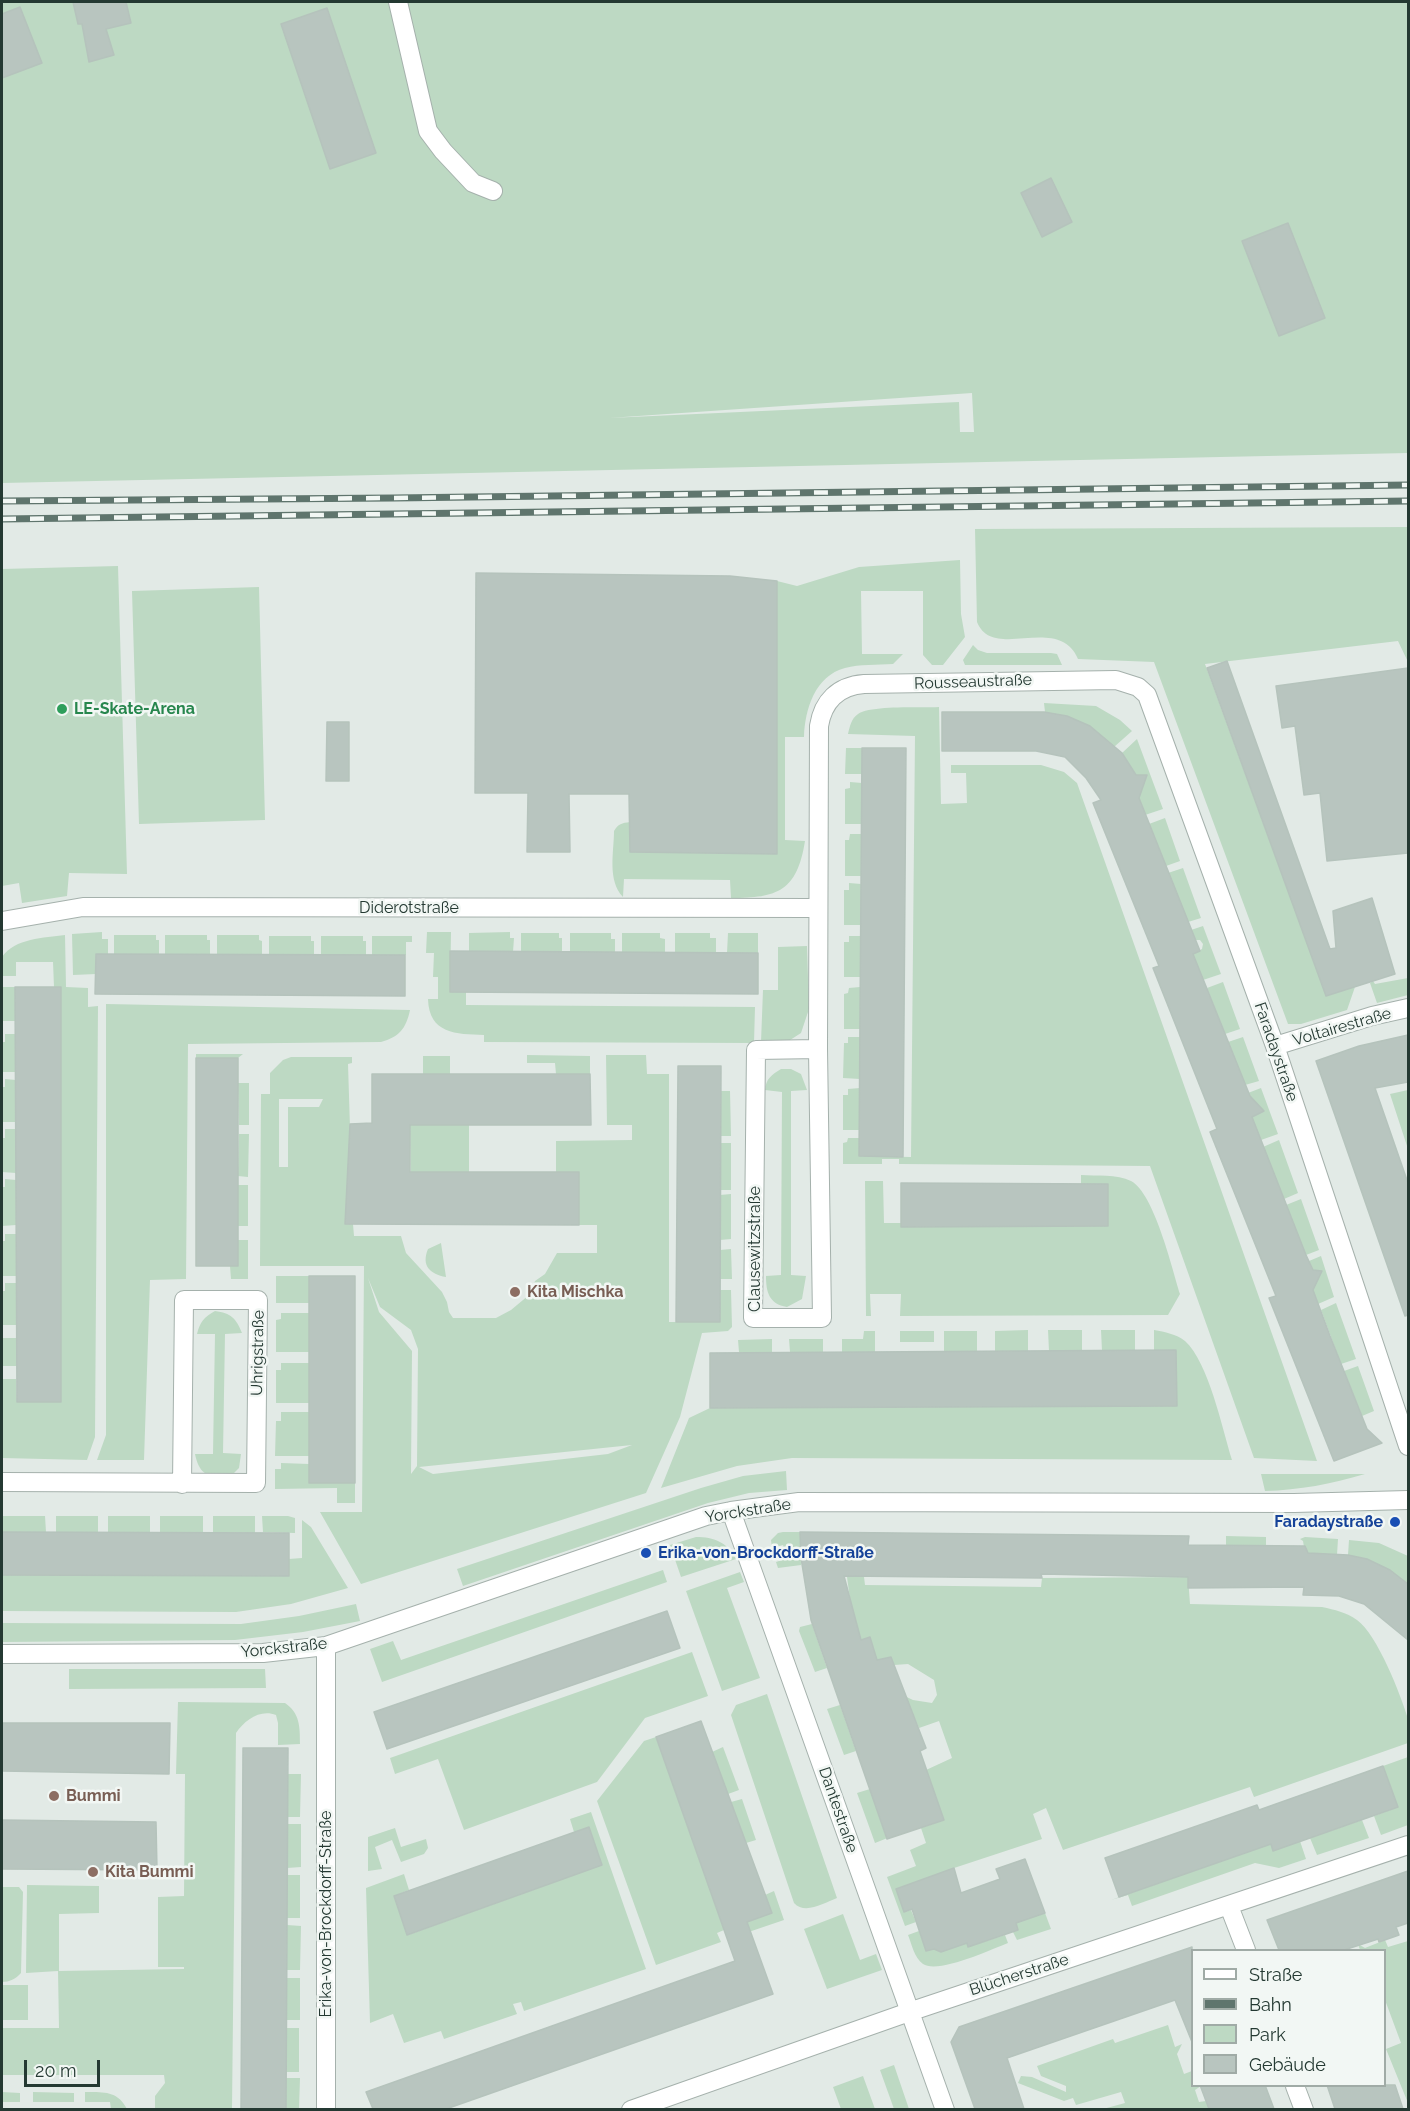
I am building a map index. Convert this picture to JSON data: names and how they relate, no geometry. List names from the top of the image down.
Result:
{
  "streets": {
    "street": [
      "Rousseaustraße",
      "Diderotstraße",
      "Voltairestraße",
      "Faradaystraße",
      "Clausewitzstraße",
      "Uhrigstraße",
      "Yorckstraße",
      "Dantestraße",
      "Erika-von-Brockdorff-Straße",
      "Blücherstraße"
    ]
  },
  "crossings": [
    ["Rousseaustraße", "Faradaystraße"],
    ["Rousseaustraße", "Clausewitzstraße"],
    ["Diderotstraße", "Clausewitzstraße"],
    ["Voltairestraße", "Faradaystraße"],
    ["Yorckstraße", "Dantestraße"],
    ["Yorckstraße", "Erika-von-Brockdorff-Straße"],
    ["Dantestraße", "Blücherstraße"]
  ],
  "places": [
    "LE-Skate-Arena",
    "Kita Mischka",
    "Faradaystraße",
    "Erika-von-Brockdorff-Straße",
    "Bummi",
    "Kita Bummi"
  ],
  "legend": [
    "Straße",
    "Bahn",
    "Park",
    "Gebäude"
  ],
  "scale_bar": "20 m"
}
